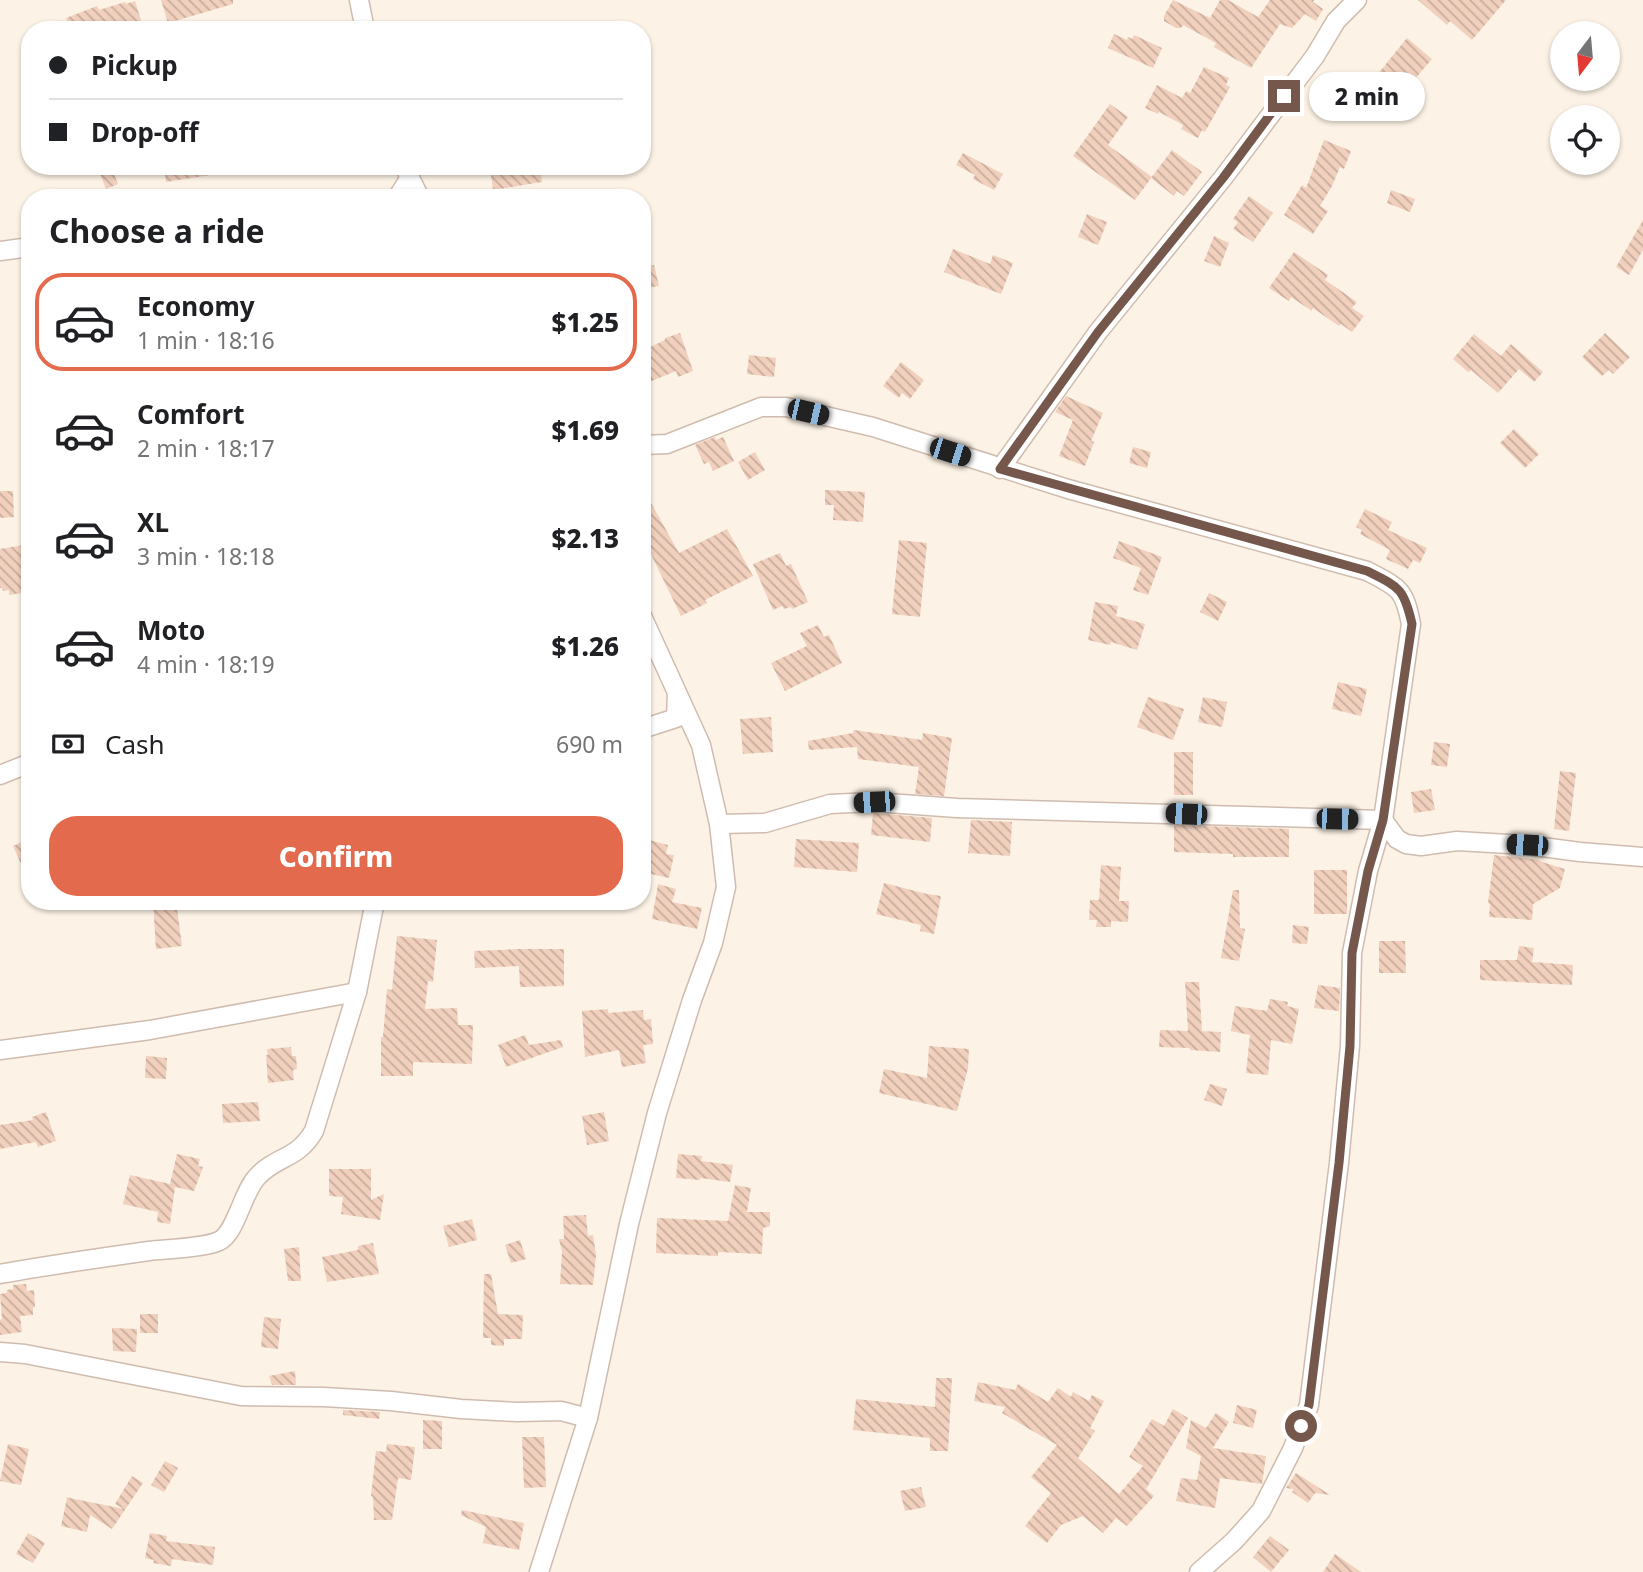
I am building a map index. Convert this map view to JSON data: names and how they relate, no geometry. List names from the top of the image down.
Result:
{
  "north": "bottom",
  "page": {
    "banner": ["Pickup", "Drop-off"],
    "bubble": "2 min",
    "heading": "Choose a ride",
    "list": [
      {
        "name": "Economy",
        "note": "1 min · 18:16",
        "value": "$1.25"
      },
      {
        "name": "Comfort",
        "note": "2 min · 18:17",
        "value": "$1.69"
      },
      {
        "name": "XL",
        "note": "3 min · 18:18",
        "value": "$2.13"
      },
      {
        "name": "Moto",
        "note": "4 min · 18:19",
        "value": "$1.26"
      }
    ],
    "pay": ["Cash", "690 m"],
    "buttons": "Confirm"
  }
}
